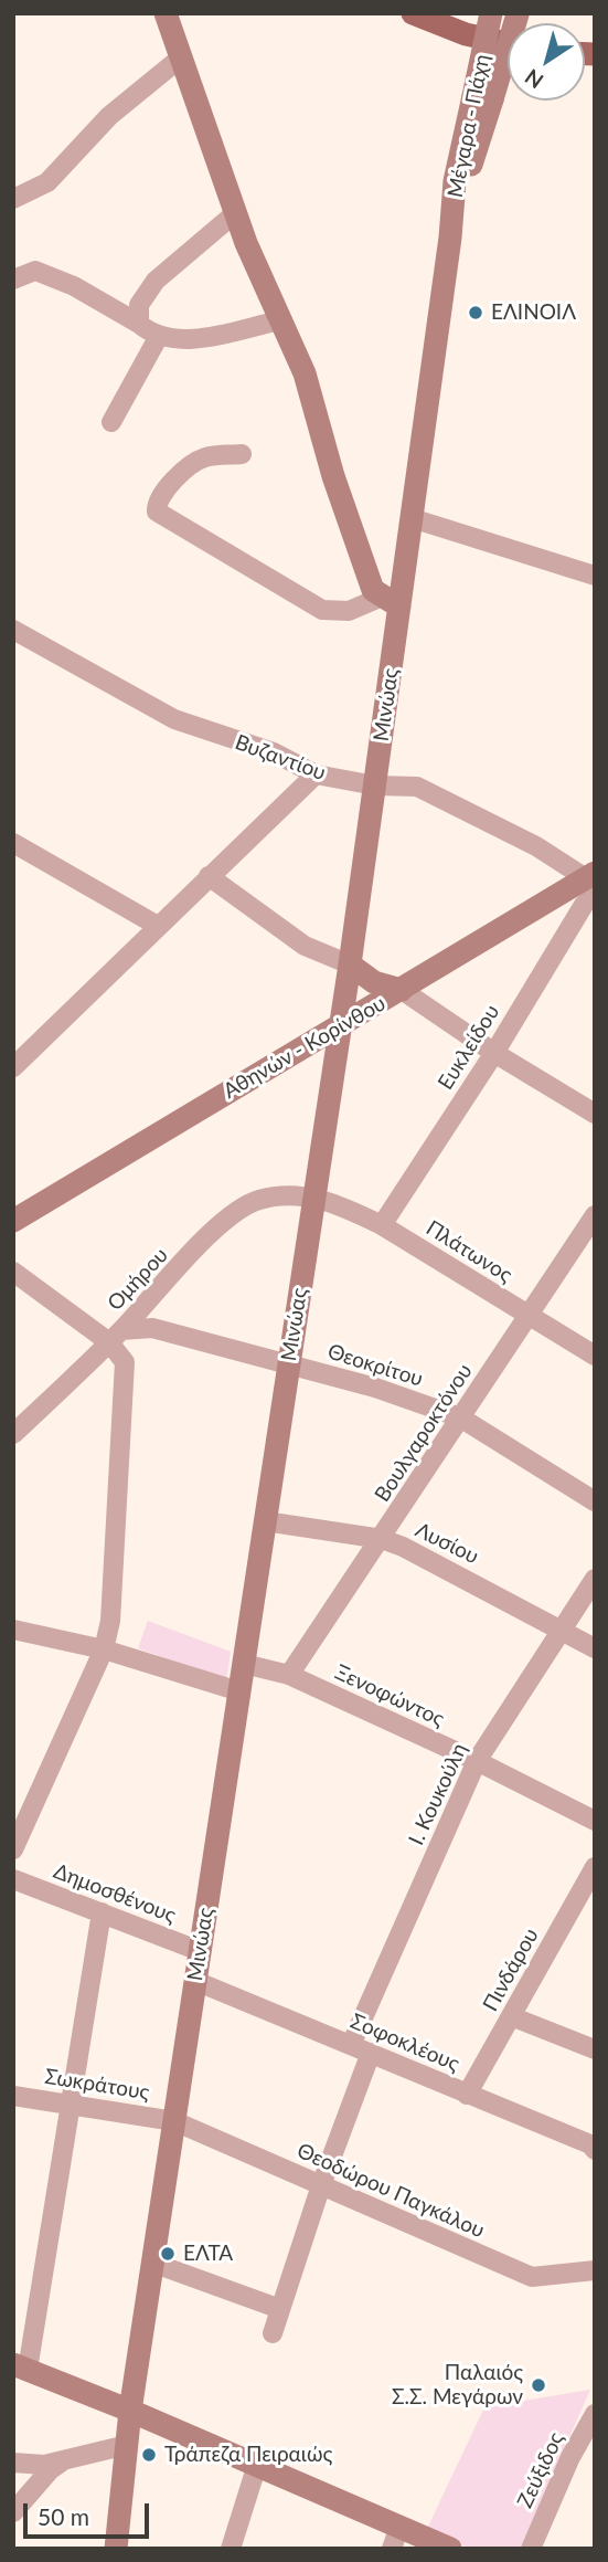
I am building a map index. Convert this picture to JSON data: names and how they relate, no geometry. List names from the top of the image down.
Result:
{
  "streets": {
    "main road": ["Μέγαρα - Πάχη", "Μινώας", "Αθηνών - Κορίνθου"],
    "street": [
      "Βυζαντίου",
      "Ευκλείδου",
      "Πλάτωνος",
      "Ομήρου",
      "Θεοκρίτου",
      "Βουλγαροκτόνου",
      "Λυσίου",
      "Ξενοφώντος",
      "Ι. Κουκούλη",
      "Δημοσθένους",
      "Πινδάρου",
      "Σοφοκλέους",
      "Σωκράτους",
      "Θεοδώρου Παγκάλου",
      "Ζεύξιδος"
    ]
  },
  "crossings": [
    ["Μέγαρα - Πάχη", "Μινώας"],
    ["Μινώας", "Βυζαντίου"],
    ["Μινώας", "Αθηνών - Κορίνθου"],
    ["Μινώας", "Πλάτωνος"],
    ["Μινώας", "Ομήρου"],
    ["Μινώας", "Θεοκρίτου"],
    ["Μινώας", "Λυσίου"],
    ["Μινώας", "Ξενοφώντος"],
    ["Μινώας", "Δημοσθένους"],
    ["Μινώας", "Σοφοκλέους"],
    ["Μινώας", "Σωκράτους"],
    ["Μινώας", "Θεοδώρου Παγκάλου"],
    ["Βυζαντίου", "Αθηνών - Κορίνθου"],
    ["Βυζαντίου", "Ευκλείδου"],
    ["Αθηνών - Κορίνθου", "Ευκλείδου"],
    ["Ευκλείδου", "Πλάτωνος"],
    ["Πλάτωνος", "Ομήρου"],
    ["Πλάτωνος", "Βουλγαροκτόνου"],
    ["Ομήρου", "Θεοκρίτου"],
    ["Θεοκρίτου", "Βουλγαροκτόνου"],
    ["Βουλγαροκτόνου", "Λυσίου"],
    ["Βουλγαροκτόνου", "Ξενοφώντος"],
    ["Λυσίου", "Ι. Κουκούλη"],
    ["Ξενοφώντος", "Ι. Κουκούλη"],
    ["Ι. Κουκούλη", "Σοφοκλέους"],
    ["Πινδάρου", "Σοφοκλέους"],
    ["Σωκράτους", "Θεοδώρου Παγκάλου"]
  ],
  "places": [
    "ΕΛΙΝΟΙΛ",
    "ΕΛΤΑ",
    "Παλαιός Σ.Σ. Μεγάρων",
    "Τράπεζα Πειραιώς"
  ],
  "scale_bar": "50 m",
  "north": "bottom left"
}
